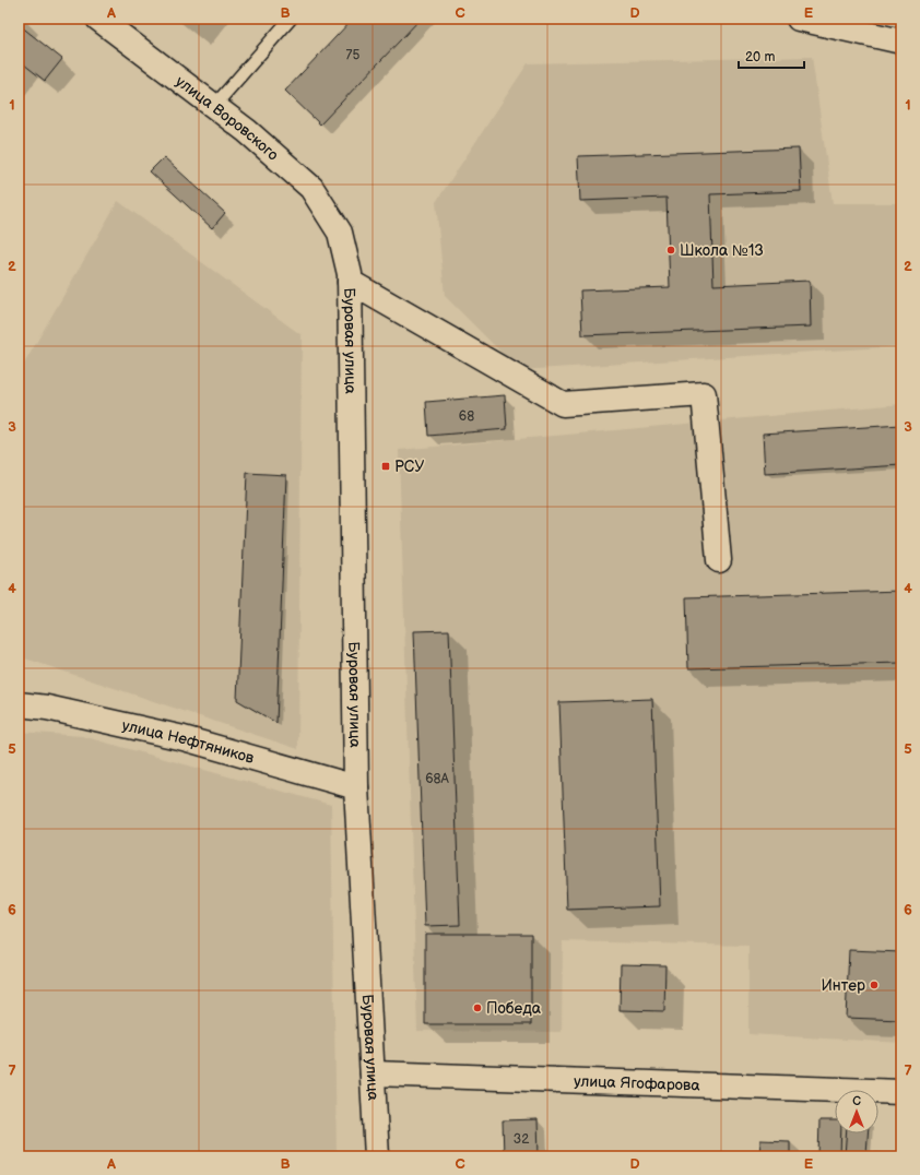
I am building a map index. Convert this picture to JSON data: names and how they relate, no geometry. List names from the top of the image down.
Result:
{
  "streets": {
    "street": [
      "улица Воровского",
      "Буровая улица",
      "улица Нефтяников",
      "улица Ягофарова"
    ]
  },
  "crossings": [
    ["улица Воровского", "Буровая улица"],
    ["Буровая улица", "улица Нефтяников"],
    ["Буровая улица", "улица Ягофарова"]
  ],
  "places": {
    "other": ["Школа №13", "Интер", "Победа"],
    "transit": ["РСУ"]
  },
  "house_numbers": [
    "75",
    "68",
    "68А",
    "32"
  ],
  "scale_bar": "20 m",
  "north": "top",
  "grid": {
    "columns": [
      "A",
      "B",
      "C",
      "D",
      "E"
    ],
    "rows": [
      "1",
      "2",
      "3",
      "4",
      "5",
      "6",
      "7"
    ]
  }
}
